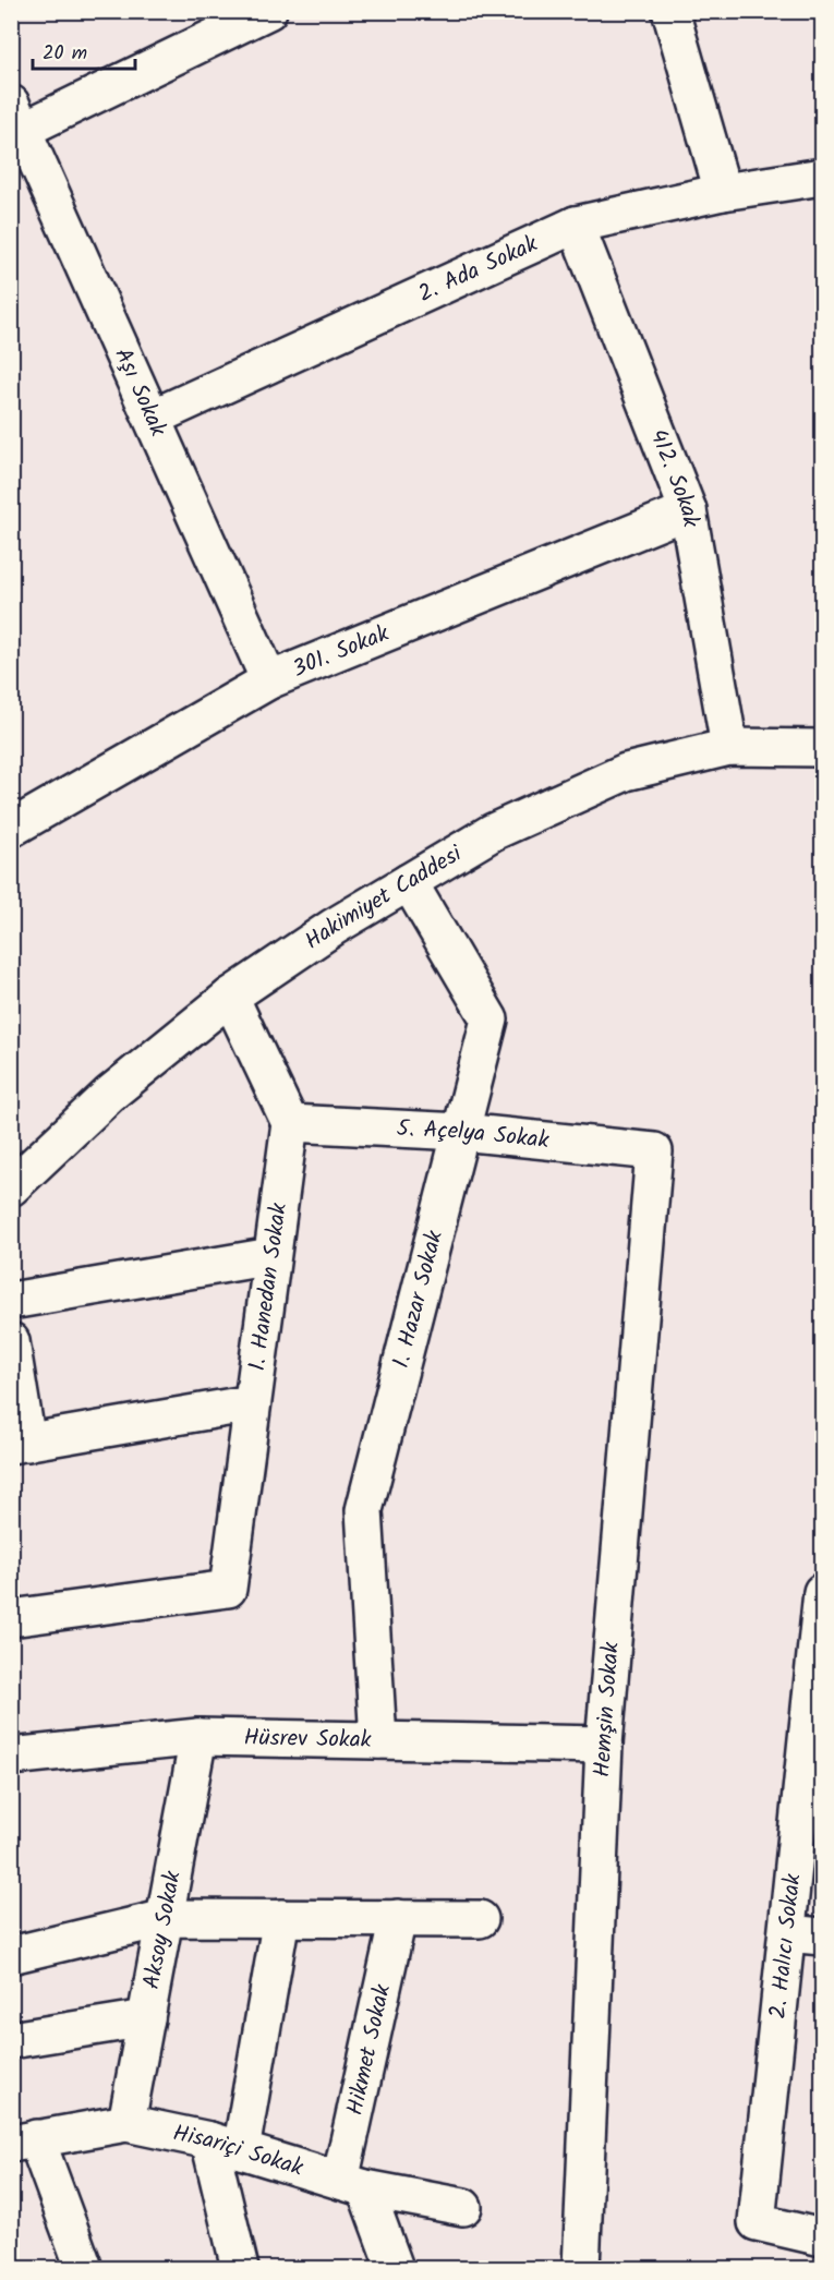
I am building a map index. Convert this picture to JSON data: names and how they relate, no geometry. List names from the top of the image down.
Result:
{
  "streets": {
    "street": [
      "2. Ada Sokak",
      "Aşı Sokak",
      "412. Sokak",
      "301. Sokak",
      "Hakimiyet Caddesi",
      "5. Açelya Sokak",
      "1. Hanedan Sokak",
      "1. Hazar Sokak",
      "Hemşin Sokak",
      "Hüsrev Sokak",
      "Aksoy Sokak",
      "2. Halıcı Sokak",
      "Hikmet Sokak",
      "Hisariçi Sokak"
    ]
  },
  "crossings": [
    ["2. Ada Sokak", "Aşı Sokak"],
    ["2. Ada Sokak", "412. Sokak"],
    ["Aşı Sokak", "301. Sokak"],
    ["412. Sokak", "301. Sokak"],
    ["412. Sokak", "Hakimiyet Caddesi"],
    ["Hakimiyet Caddesi", "1. Hazar Sokak"],
    ["5. Açelya Sokak", "1. Hanedan Sokak"],
    ["5. Açelya Sokak", "1. Hazar Sokak"],
    ["5. Açelya Sokak", "Hemşin Sokak"],
    ["1. Hazar Sokak", "Hüsrev Sokak"],
    ["Hemşin Sokak", "Hüsrev Sokak"],
    ["Hüsrev Sokak", "Aksoy Sokak"],
    ["Aksoy Sokak", "Hisariçi Sokak"],
    ["Hikmet Sokak", "Hisariçi Sokak"]
  ],
  "scale_bar": "20 m"
}
